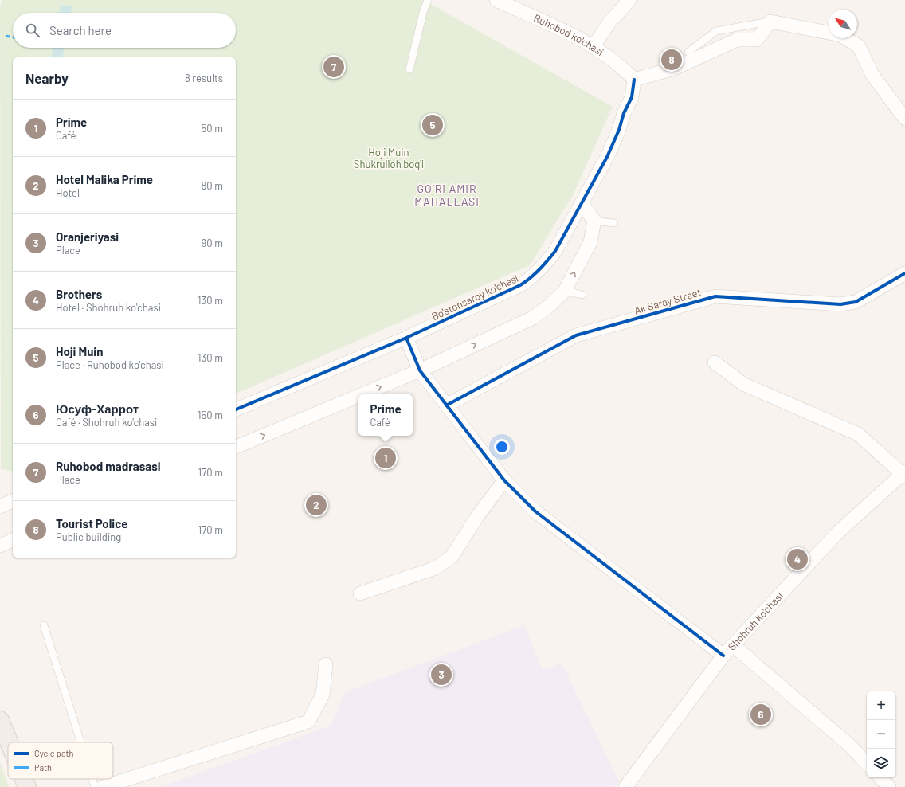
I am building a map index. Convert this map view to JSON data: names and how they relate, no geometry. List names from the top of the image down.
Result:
{
  "streets": {
    "street": [
      "Ruhobod ko'chasi",
      "Bo'stonsaroy ko'chasi",
      "Ak Saray Street",
      "Shohruh ko'chasi"
    ]
  },
  "crossings": [
    ["Ruhobod ko'chasi", "Bo'stonsaroy ko'chasi"]
  ],
  "districts": ["GO‘RI AMIR MAHALLASI"],
  "parks": ["Hoji Muin Shukrulloh bog'i"],
  "legend": ["Cycle path", "Path"],
  "north": "top left",
  "page": {
    "search": "Search here",
    "pins": [
      "8",
      "7",
      "5",
      "1",
      "2",
      "4",
      "3",
      "6"
    ],
    "heading": ["Nearby", "8 results"],
    "list": [
      {
        "mark": "1",
        "name": "Prime",
        "note": "Café",
        "value": "50 m"
      },
      {
        "mark": "2",
        "name": "Hotel Malika Prime",
        "note": "Hotel",
        "value": "80 m"
      },
      {
        "mark": "3",
        "name": "Oranjeriyasi",
        "note": "Place",
        "value": "90 m"
      },
      {
        "mark": "4",
        "name": "Brothers",
        "note": "Hotel · Shohruh ko'chasi",
        "value": "130 m"
      },
      {
        "mark": "5",
        "name": "Hoji Muin",
        "note": "Place · Ruhobod ko'chasi",
        "value": "130 m"
      },
      {
        "mark": "6",
        "name": "Юсуф-Харрот",
        "note": "Café · Shohruh ko'chasi",
        "value": "150 m"
      },
      {
        "mark": "7",
        "name": "Ruhobod madrasasi",
        "note": "Place",
        "value": "170 m"
      },
      {
        "mark": "8",
        "name": "Tourist Police",
        "note": "Public building",
        "value": "170 m"
      }
    ],
    "popup": ["Prime", "Café"],
    "map_buttons": ["+", "−"]
  }
}
